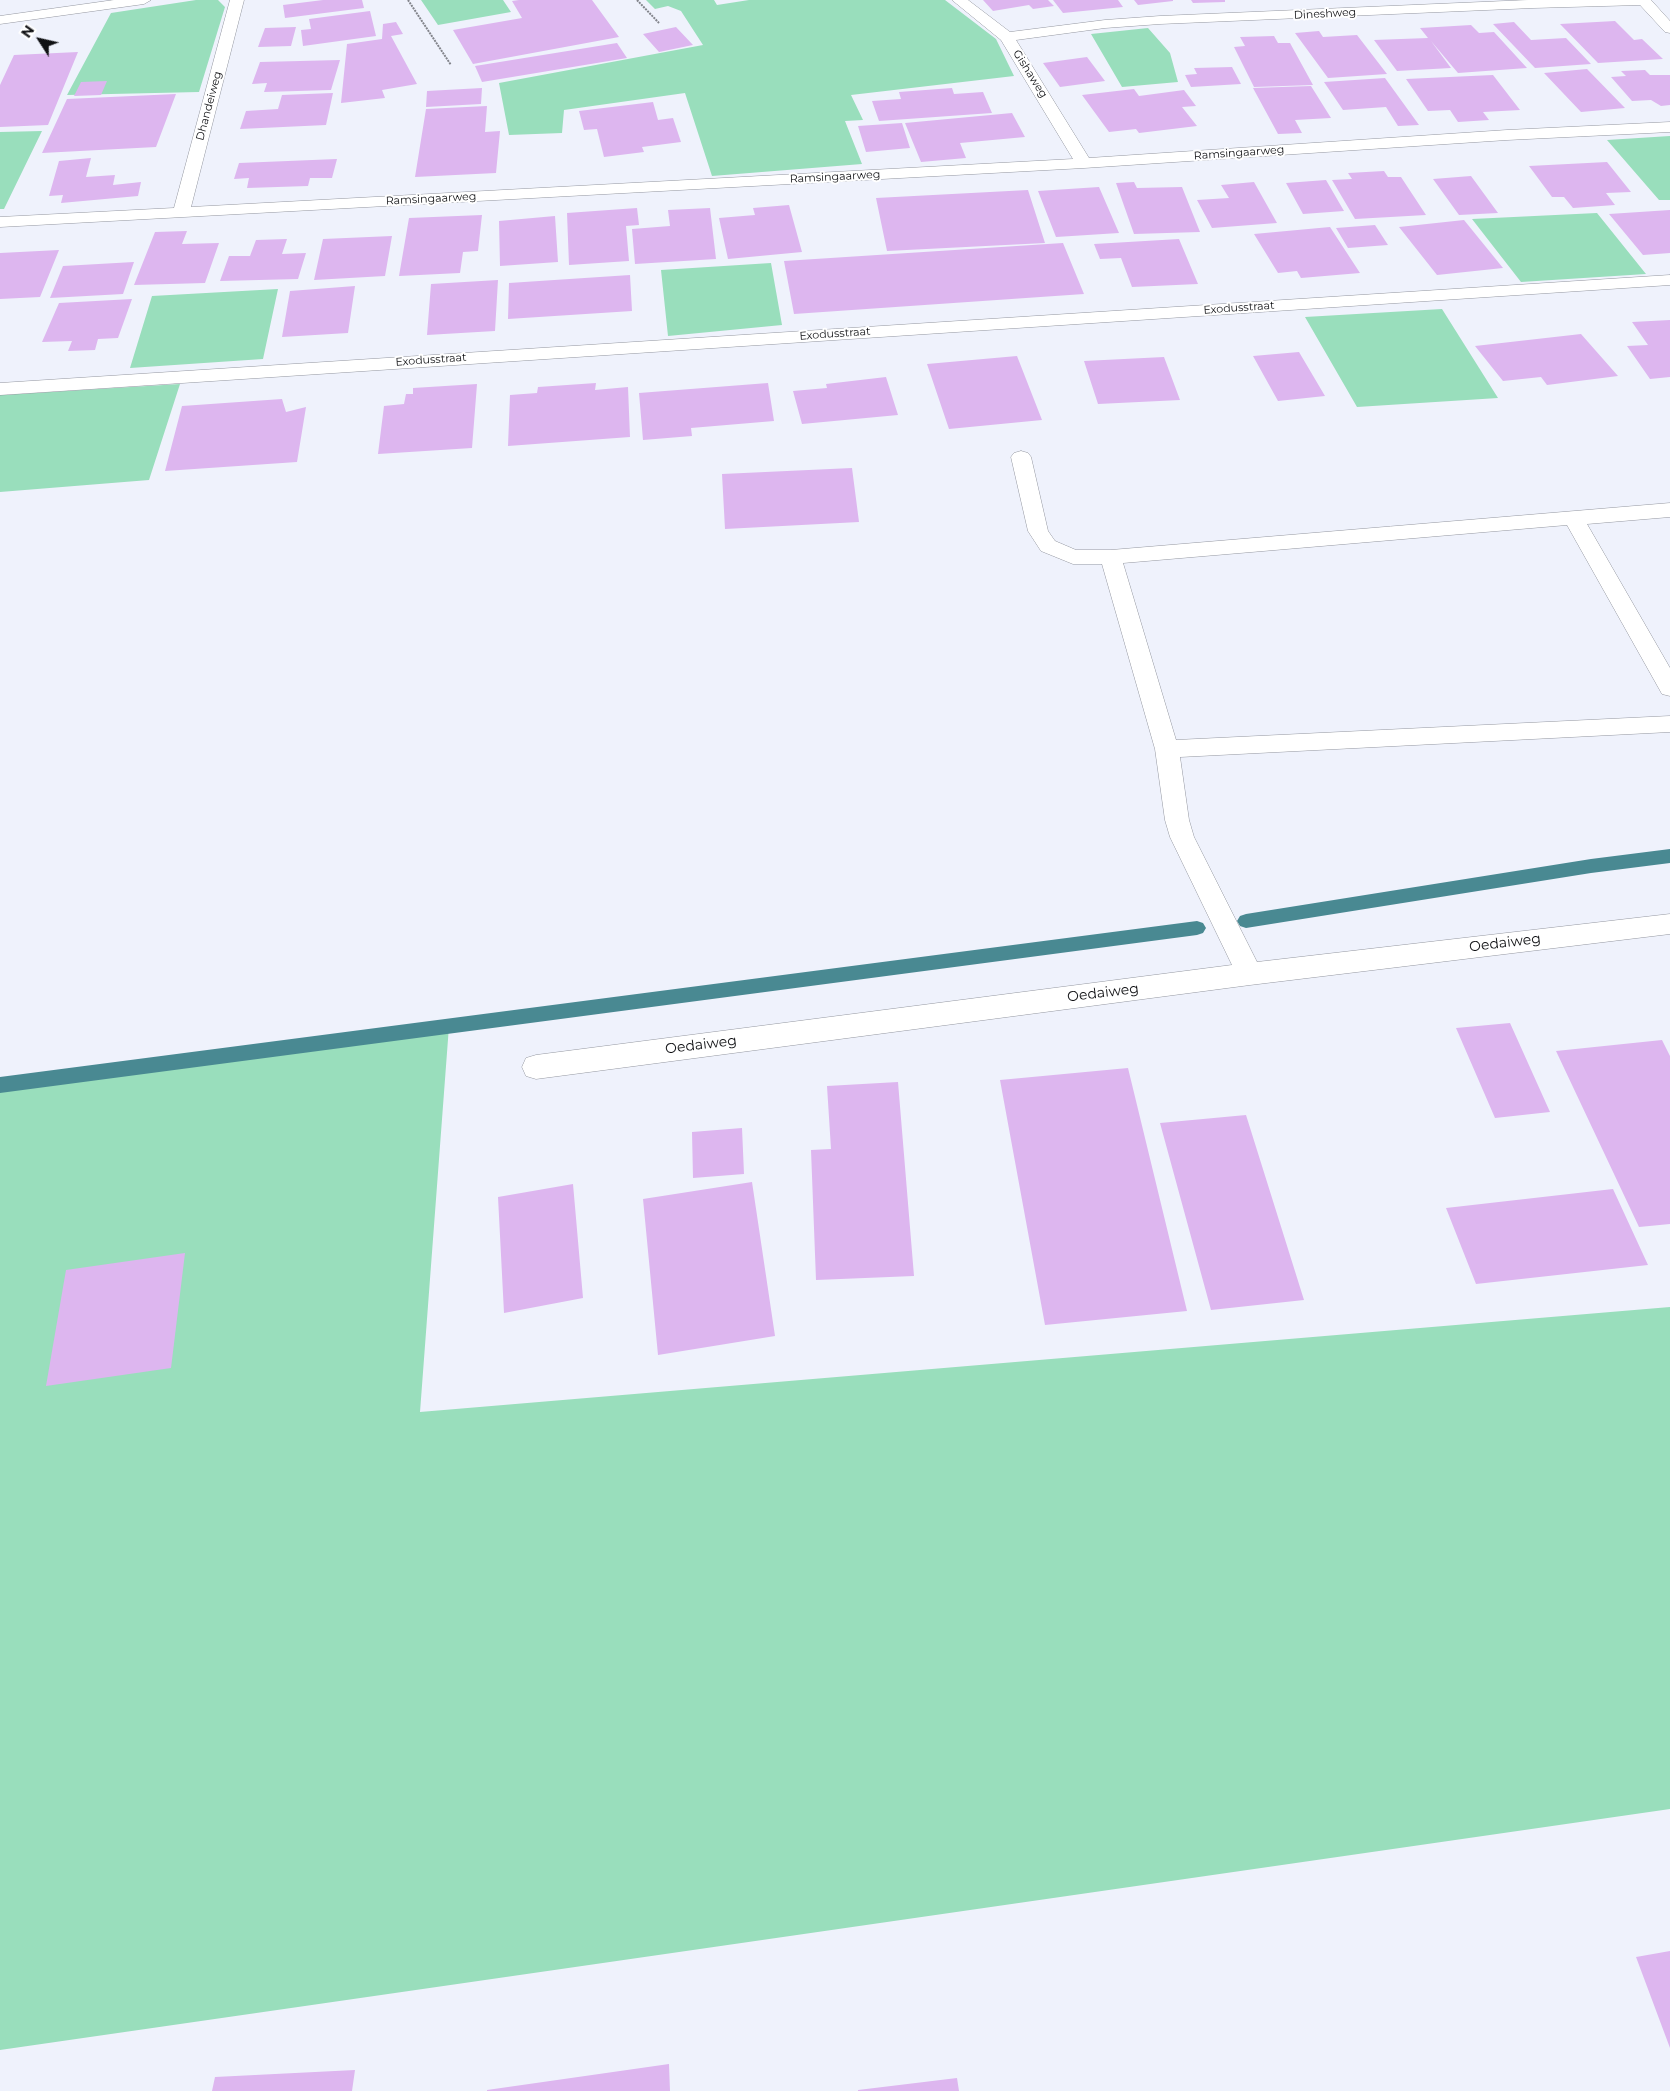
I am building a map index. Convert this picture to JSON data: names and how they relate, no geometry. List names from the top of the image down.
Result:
{
  "streets": {
    "street": [
      "Dineshweg",
      "Gishaweg",
      "Dhandeiweg",
      "Ramsingaarweg",
      "Exodusstraat",
      "Oedaiweg"
    ]
  },
  "crossings": [
    ["Dineshweg", "Gishaweg"],
    ["Gishaweg", "Ramsingaarweg"],
    ["Dhandeiweg", "Ramsingaarweg"]
  ],
  "north": "top left"
}
